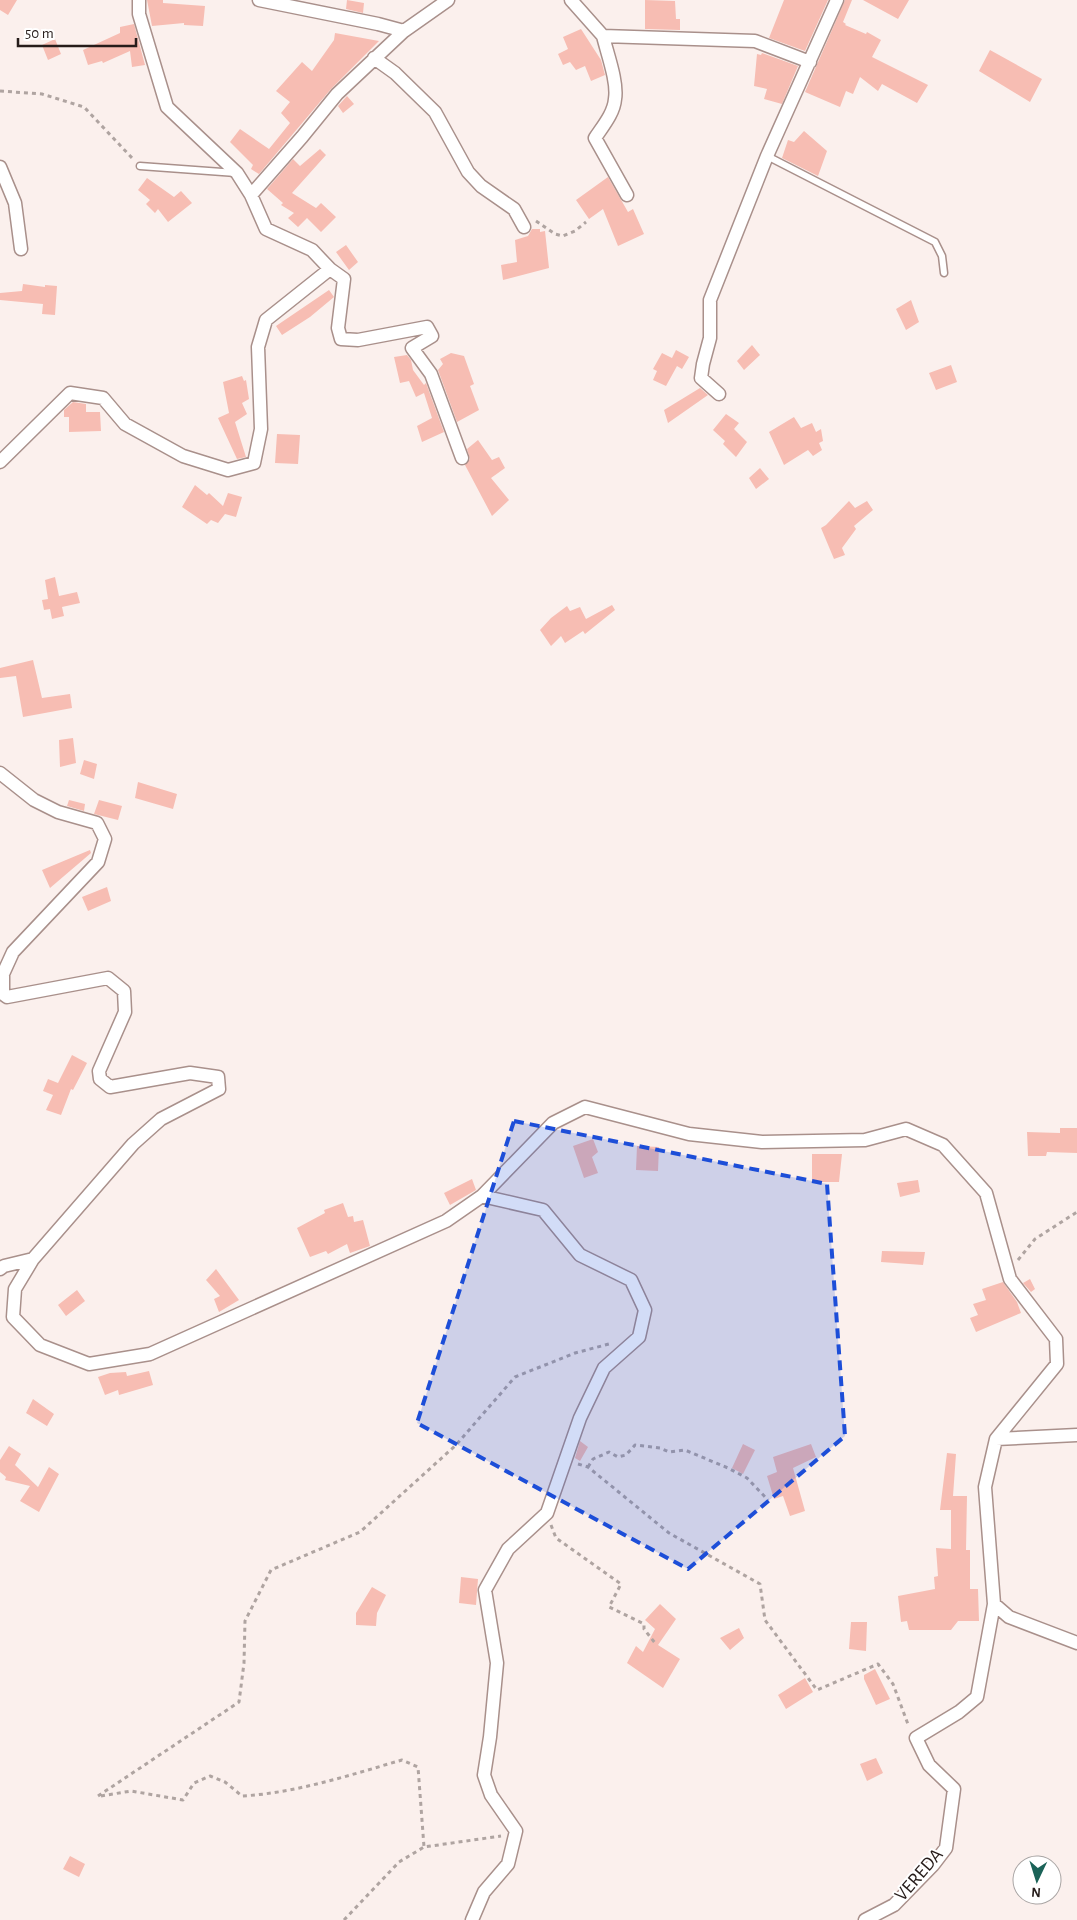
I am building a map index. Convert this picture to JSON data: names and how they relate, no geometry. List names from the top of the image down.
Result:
{
  "streets": {
    "street": ["VEREDA"]
  },
  "scale_bar": "50 m",
  "north": "bottom"
}
